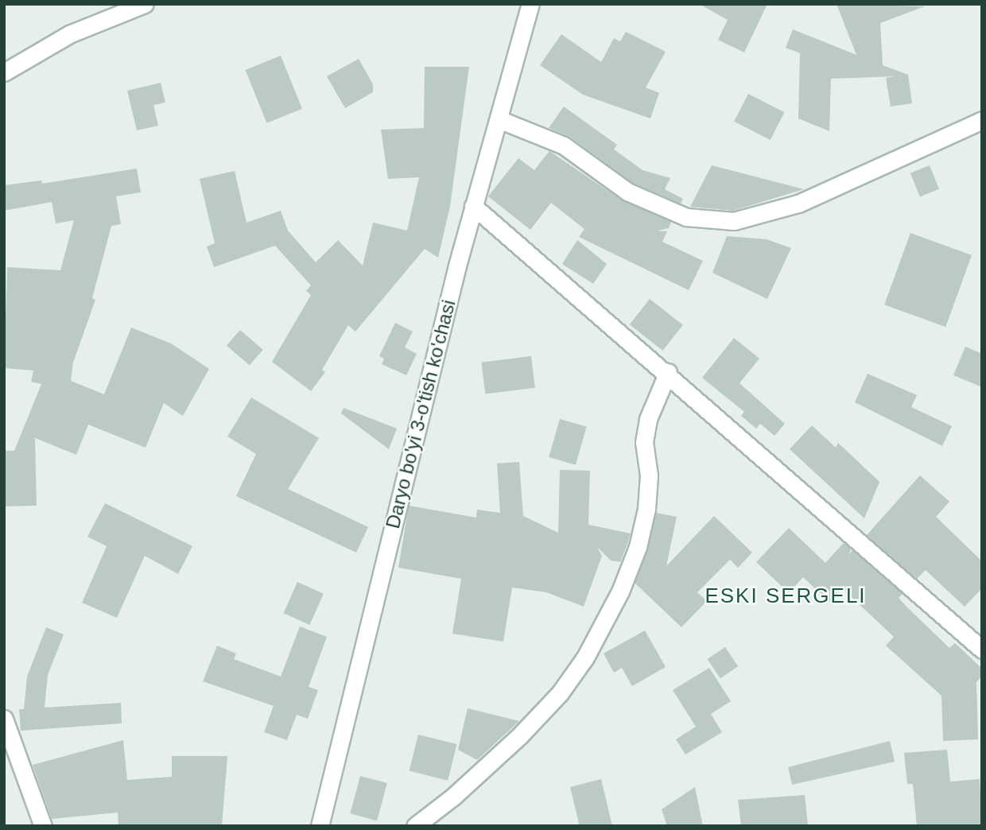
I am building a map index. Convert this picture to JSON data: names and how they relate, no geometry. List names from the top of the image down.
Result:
{
  "streets": {
    "street": ["Daryo bo'yi 3-o'tish ko'chasi"]
  },
  "districts": ["ESKI SERGELI"]
}
